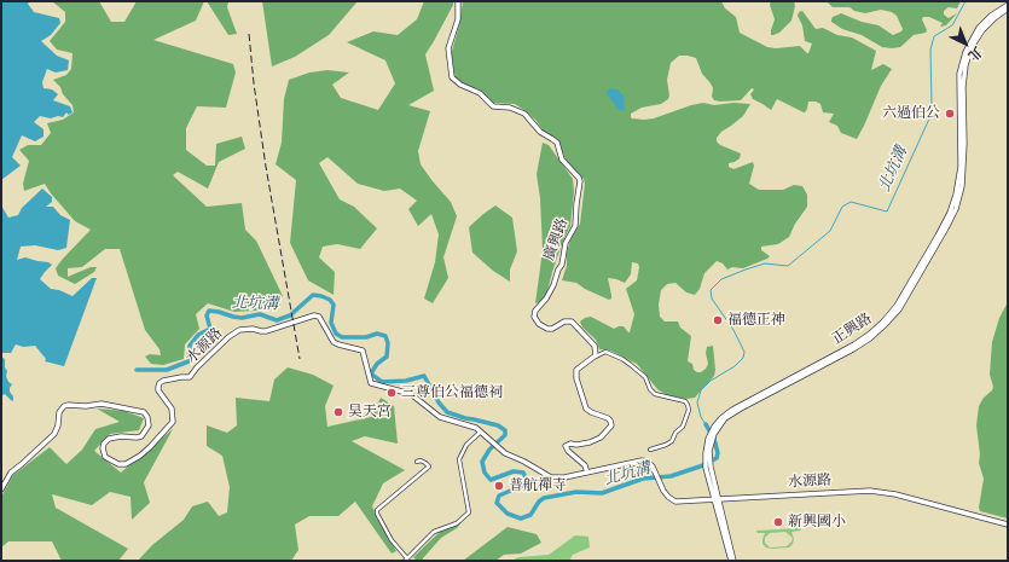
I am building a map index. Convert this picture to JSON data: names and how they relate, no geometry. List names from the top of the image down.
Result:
{
  "streets": {
    "street": ["廣興路", "正興路", "水源路"]
  },
  "crossings": [
    ["正興路", "水源路"]
  ],
  "water": ["北坑溝"],
  "places": [
    "六過伯公",
    "福德正神",
    "三尊伯公福德祠",
    "昊天宮",
    "普航禪寺",
    "新興國小"
  ],
  "north": "bottom right"
}
